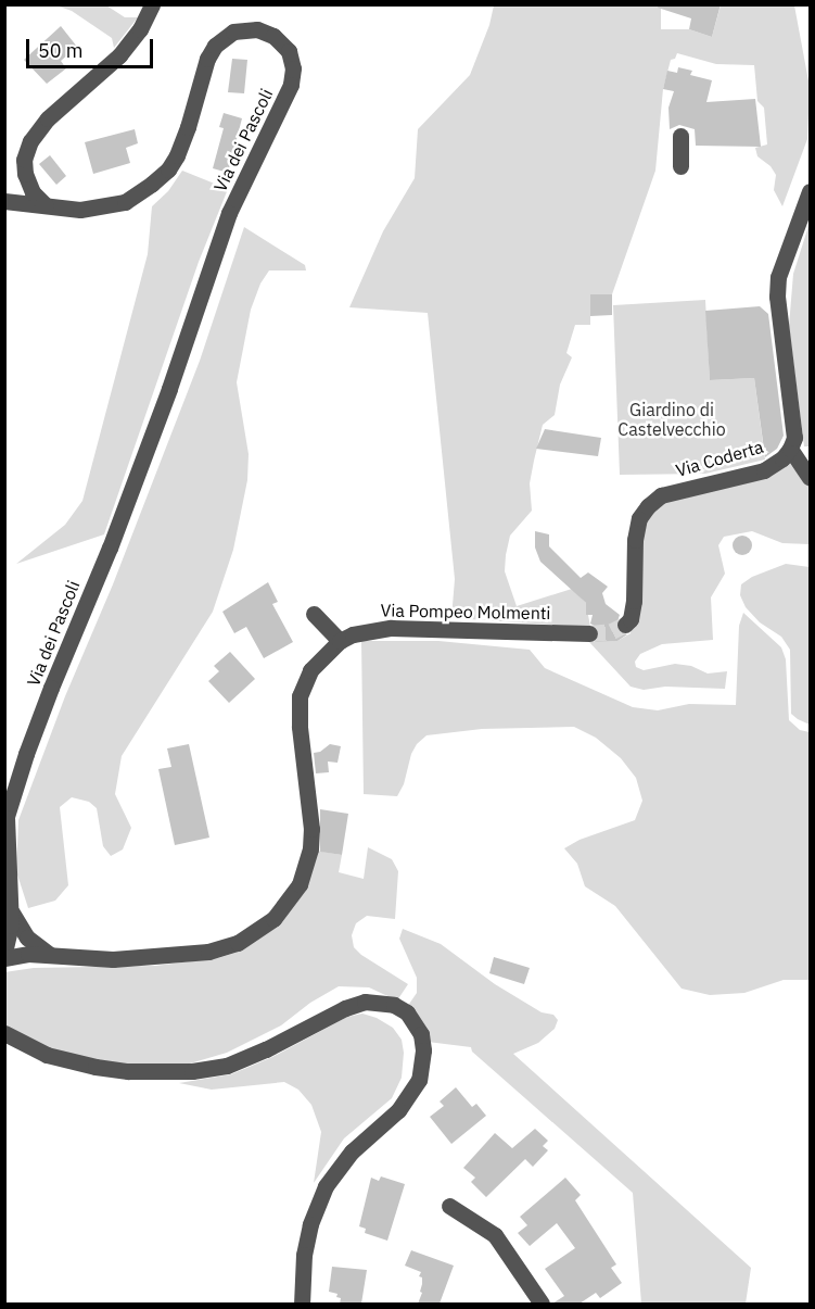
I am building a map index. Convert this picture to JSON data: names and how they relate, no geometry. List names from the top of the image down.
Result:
{
  "streets": {
    "street": ["Via dei Pascoli", "Via Coderta", "Via Pompeo Molmenti"]
  },
  "crossings": [
    ["Via dei Pascoli", "Via Pompeo Molmenti"]
  ],
  "parks": ["Giardino di Castelvecchio"],
  "scale_bar": "50 m"
}
